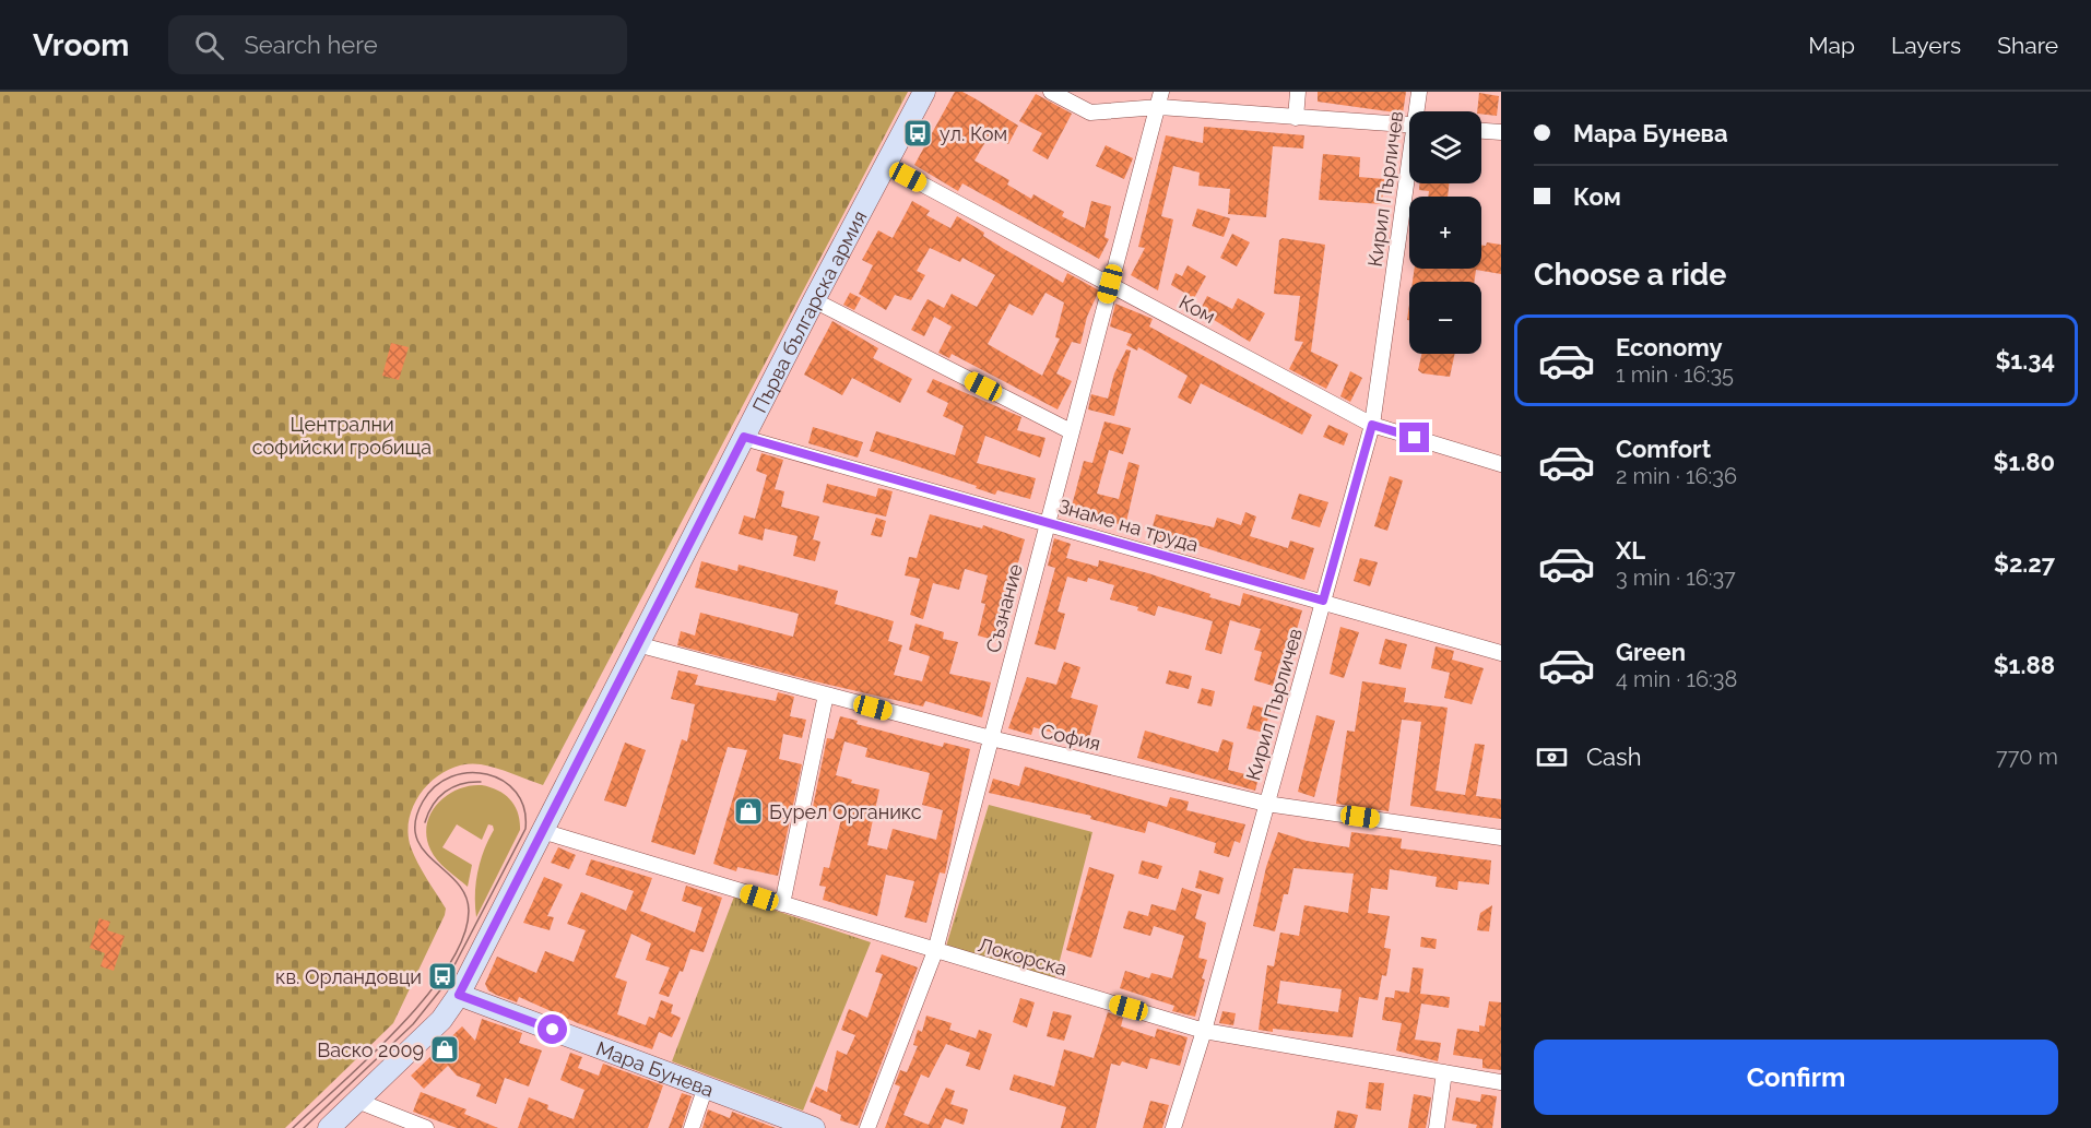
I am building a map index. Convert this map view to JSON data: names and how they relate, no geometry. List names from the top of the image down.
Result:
{
  "streets": {
    "street": [
      "Кирил Пърличев",
      "Ком",
      "Първа българска армия",
      "Знаме на труда",
      "Съзнание",
      "София",
      "Локорска",
      "Мара Бунева"
    ]
  },
  "crossings": [
    ["Кирил Пърличев", "Ком"],
    ["Кирил Пърличев", "Знаме на труда"],
    ["Кирил Пърличев", "София"],
    ["Кирил Пърличев", "Локорска"],
    ["Ком", "Първа българска армия"],
    ["Ком", "Съзнание"],
    ["Първа българска армия", "Знаме на труда"],
    ["Първа българска армия", "София"],
    ["Първа българска армия", "Локорска"],
    ["Първа българска армия", "Мара Бунева"],
    ["Знаме на труда", "Съзнание"],
    ["Съзнание", "София"],
    ["Съзнание", "Локорска"]
  ],
  "parks": ["Централни софийски гробища"],
  "places": {
    "bus stop": ["ул. Ком", "кв. Орландовци"],
    "shop": ["Бурел Органикс", "Васко 2009"]
  },
  "page": {
    "header": "Vroom",
    "search": "Search here",
    "nav": ["Map", "Layers", "Share"],
    "banner": ["Мара Бунева", "Ком"],
    "map_buttons": ["+", "−"],
    "heading": "Choose a ride",
    "list": [
      {
        "name": "Economy",
        "note": "1 min · 16:35",
        "value": "$1.34"
      },
      {
        "name": "Comfort",
        "note": "2 min · 16:36",
        "value": "$1.80"
      },
      {
        "name": "XL",
        "note": "3 min · 16:37",
        "value": "$2.27"
      },
      {
        "name": "Green",
        "note": "4 min · 16:38",
        "value": "$1.88"
      }
    ],
    "pay": ["Cash", "770 m"],
    "buttons": "Confirm"
  }
}
